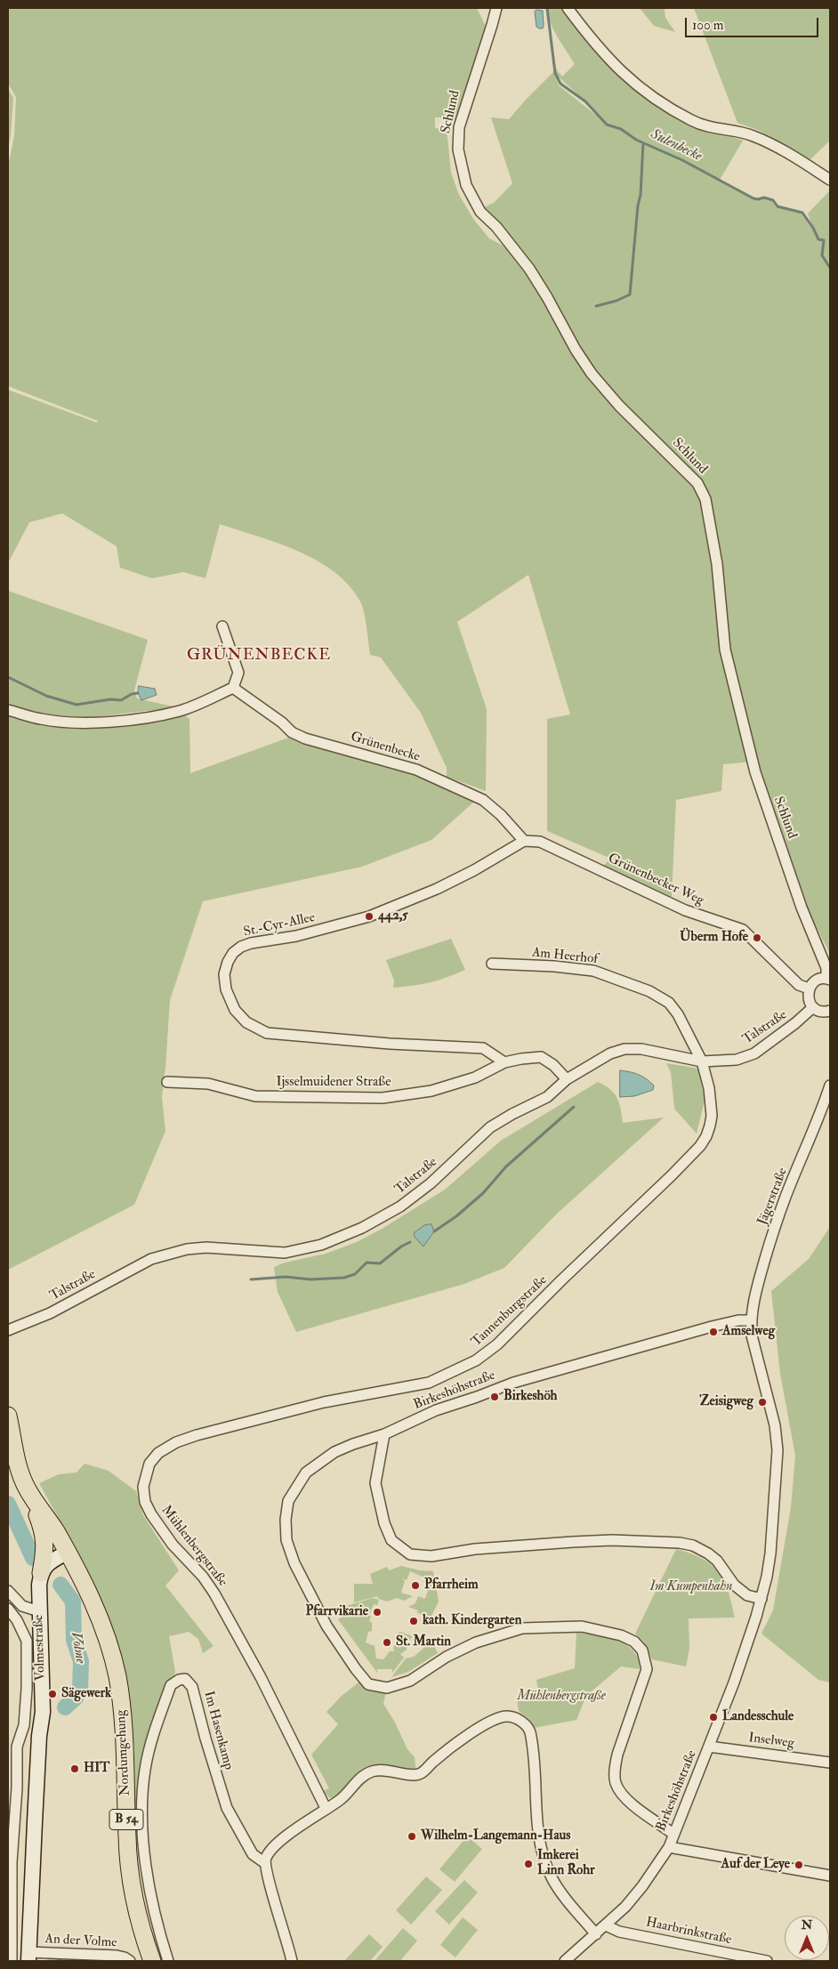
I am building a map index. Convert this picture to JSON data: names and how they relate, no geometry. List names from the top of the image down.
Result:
{
  "streets": {
    "main road": ["Volmestraße", "Nordumgehung", "B 54"],
    "street": [
      "Schlund",
      "Grünenbecke",
      "Grünenbecker Weg",
      "St.-Cyr-Allee",
      "Am Heerhof",
      "Talstraße",
      "Ijsselmuidener Straße",
      "Jägerstraße",
      "Tannenburgstraße",
      "Birkeshöhstraße",
      "Mühlenbergstraße",
      "Im Hasenkamp",
      "Inselweg",
      "Haarbrinkstraße",
      "An der Volme"
    ]
  },
  "crossings": [
    ["Grünenbecke", "Grünenbecker Weg"],
    ["Grünenbecke", "St.-Cyr-Allee"],
    ["Grünenbecker Weg", "St.-Cyr-Allee"],
    ["St.-Cyr-Allee", "Ijsselmuidener Straße"],
    ["Am Heerhof", "Talstraße"],
    ["Am Heerhof", "Tannenburgstraße"],
    ["Talstraße", "Ijsselmuidener Straße"],
    ["Talstraße", "Tannenburgstraße"],
    ["Jägerstraße", "Birkeshöhstraße"],
    ["Tannenburgstraße", "Mühlenbergstraße"],
    ["Birkeshöhstraße", "Inselweg"],
    ["Birkeshöhstraße", "Haarbrinkstraße"],
    ["Volmestraße", "An der Volme"],
    ["Nordumgehung", "B 54"]
  ],
  "districts": ["GRÜNENBECKE"],
  "water": ["Sulenbecke", "Volme"],
  "parks": ["Im Kumpenhahn", "Mühlenbergstraße"],
  "places": [
    "442,5",
    "Überm Hofe",
    "Amselweg",
    "Birkeshöh",
    "Zeisigweg",
    "Pfarrheim",
    "Pfarrvikarie",
    "kath. Kindergarten",
    "St. Martin",
    "Sägewerk",
    "Landesschule",
    "HIT",
    "Wilhelm-Langemann-Haus",
    "Imkerei Linn Rohr",
    "Auf der Leye"
  ],
  "scale_bar": "100 m",
  "north": "top"
}
